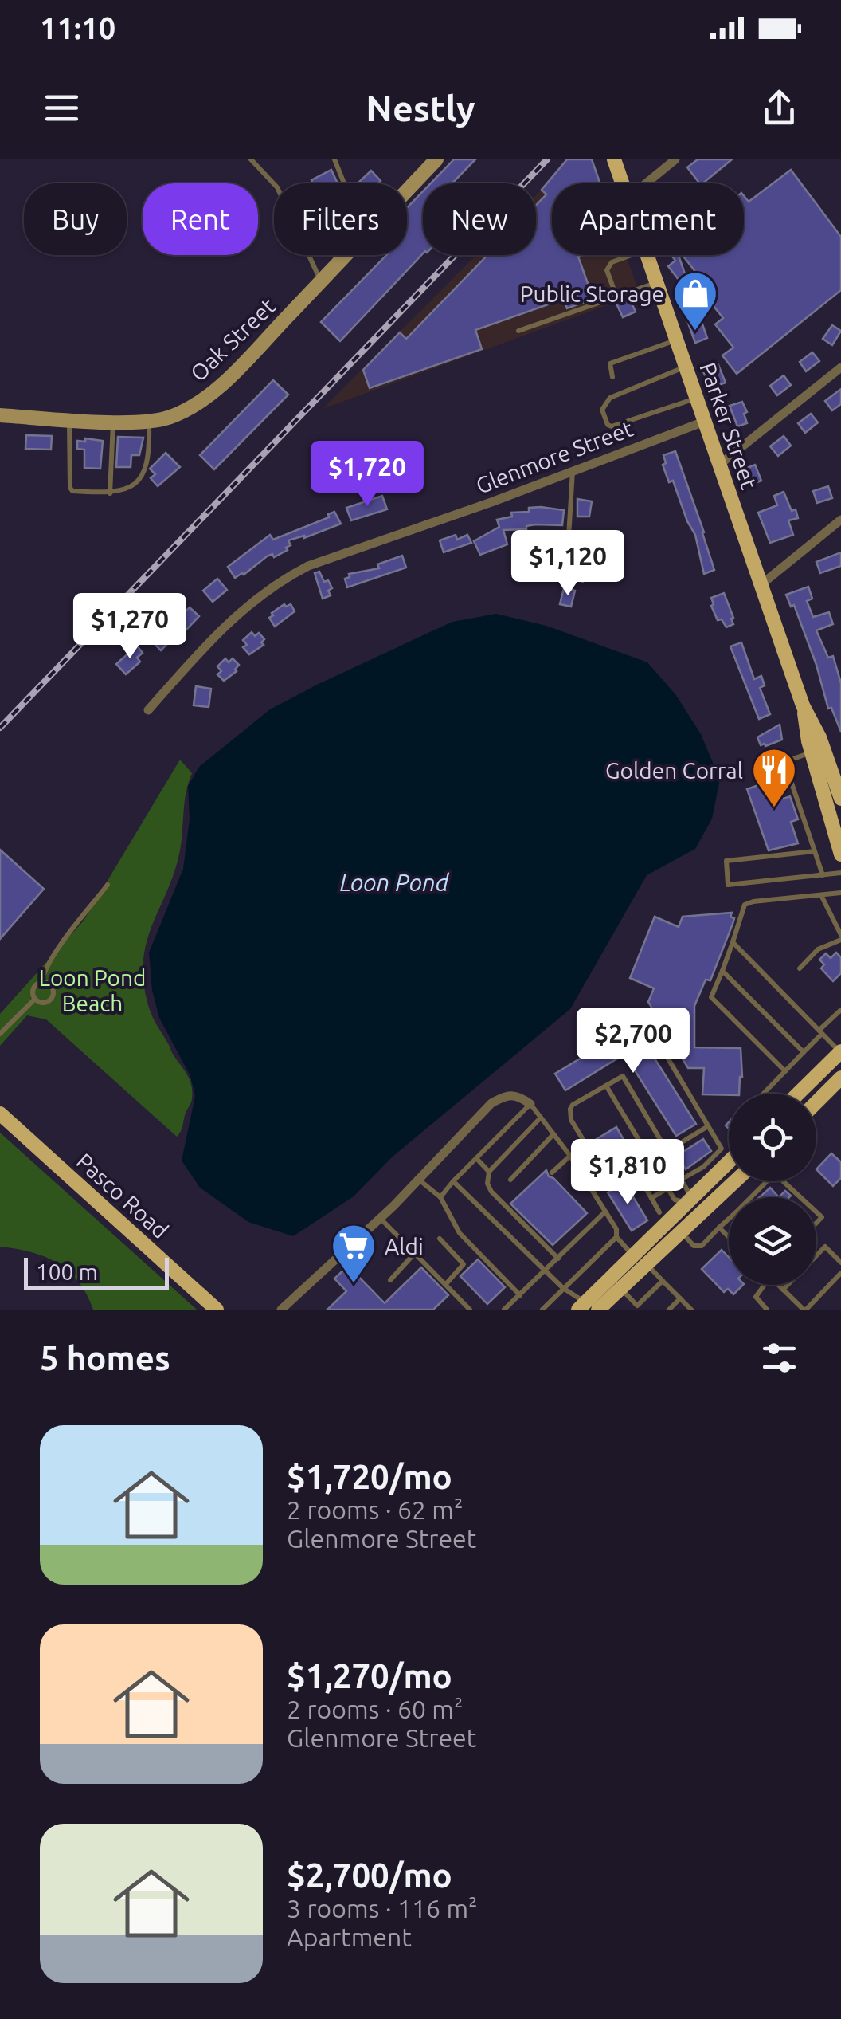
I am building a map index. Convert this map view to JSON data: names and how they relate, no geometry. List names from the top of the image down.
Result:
{
  "streets": {
    "main road": ["Parker Street", "Pasco Road"],
    "street": ["Oak Street", "Glenmore Street"]
  },
  "crossings": [
    ["Parker Street", "Glenmore Street"]
  ],
  "water": ["Loon Pond"],
  "parks": ["Loon Pond Beach"],
  "places": {
    "shop": ["Public Storage"],
    "restaurant": ["Golden Corral"],
    "supermarket": ["Aldi"]
  },
  "scale_bar": "100 m",
  "page": {
    "status": "11:10",
    "header": "Nestly",
    "chip": [
      "Buy",
      "Rent",
      "Filters",
      "New",
      "Apartment"
    ],
    "price": [
      "$1,720",
      "$1,120",
      "$1,270",
      "$2,700",
      "$1,810"
    ],
    "scale": "100 m",
    "heading": "5 homes",
    "list": [
      {
        "name": "$1,720/mo",
        "note": "2 rooms · 62 m² · Glenmore Street"
      },
      {
        "name": "$1,270/mo",
        "note": "2 rooms · 60 m² · Glenmore Street"
      },
      {
        "name": "$2,700/mo",
        "note": "3 rooms · 116 m² · Apartment"
      }
    ]
  }
}
